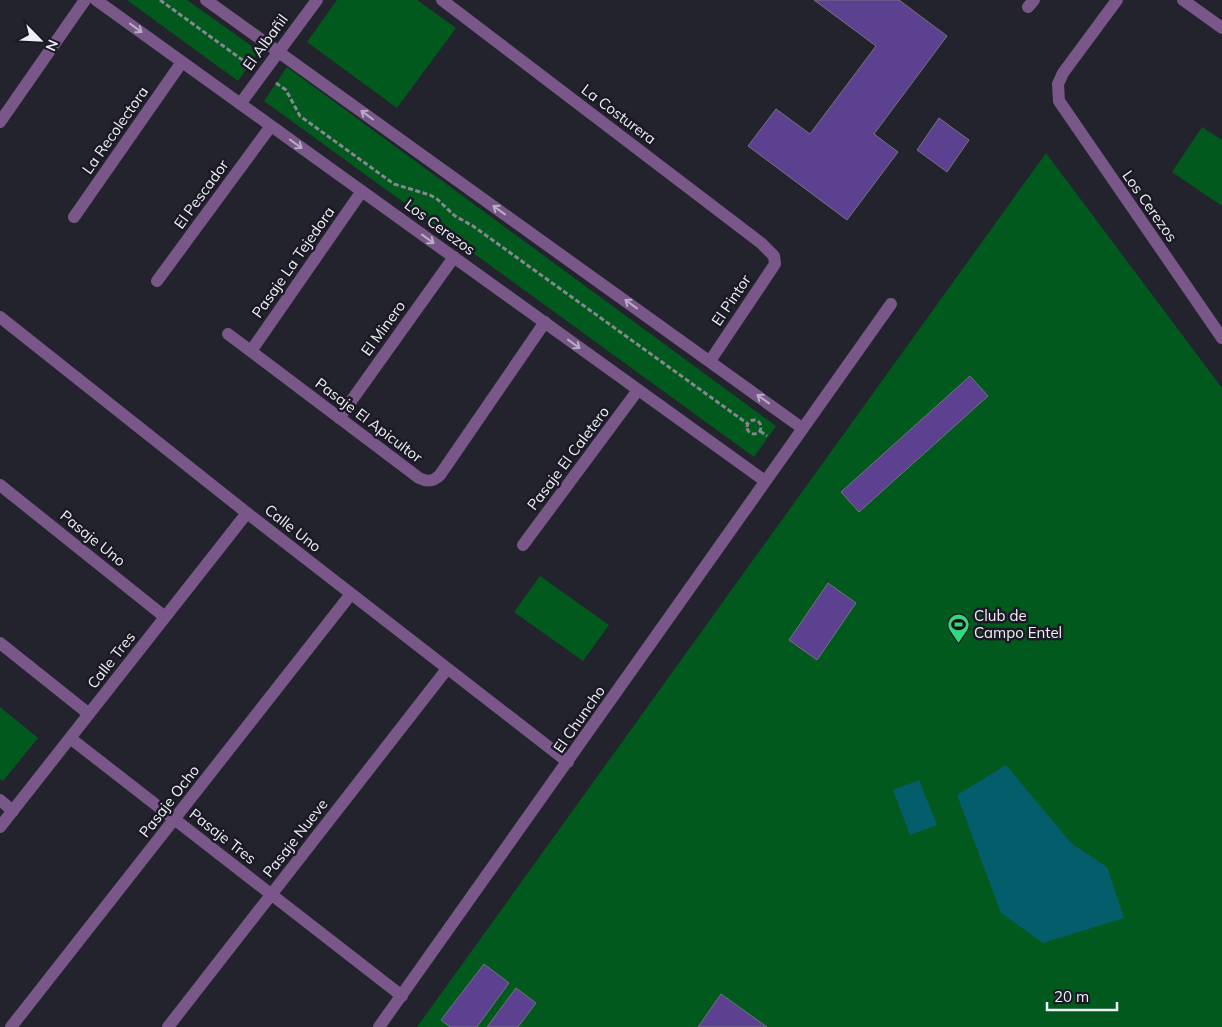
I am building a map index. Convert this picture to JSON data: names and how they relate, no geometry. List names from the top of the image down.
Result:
{
  "streets": {
    "street": [
      "El Albañil",
      "La Costurera",
      "La Recolectora",
      "El Pescador",
      "Los Cerezos",
      "Pasaje La Tejedora",
      "El Pintor",
      "El Minero",
      "Pasaje El Apicultor",
      "Pasaje El Caletero",
      "Calle Uno",
      "Pasaje Uno",
      "Calle Tres",
      "El Chuncho",
      "Pasaje Ocho",
      "Pasaje Tres",
      "Pasaje Nueve"
    ]
  },
  "crossings": [
    ["El Albañil", "Los Cerezos"],
    ["La Costurera", "El Pintor"],
    ["La Recolectora", "Los Cerezos"],
    ["El Pescador", "Los Cerezos"],
    ["Los Cerezos", "Pasaje La Tejedora"],
    ["Los Cerezos", "El Minero"],
    ["Los Cerezos", "Pasaje El Apicultor"],
    ["Los Cerezos", "Pasaje El Caletero"],
    ["Los Cerezos", "El Chuncho"],
    ["Pasaje La Tejedora", "Pasaje El Apicultor"],
    ["El Minero", "Pasaje El Apicultor"],
    ["Calle Uno", "Calle Tres"],
    ["Calle Uno", "El Chuncho"],
    ["Calle Uno", "Pasaje Ocho"],
    ["Calle Uno", "Pasaje Nueve"],
    ["Pasaje Uno", "Calle Tres"],
    ["Calle Tres", "Pasaje Tres"],
    ["El Chuncho", "Pasaje Tres"],
    ["Pasaje Ocho", "Pasaje Tres"],
    ["Pasaje Tres", "Pasaje Nueve"]
  ],
  "places": {
    "sports": ["Club de Campo Entel"]
  },
  "scale_bar": "20 m",
  "north": "bottom right"
}
